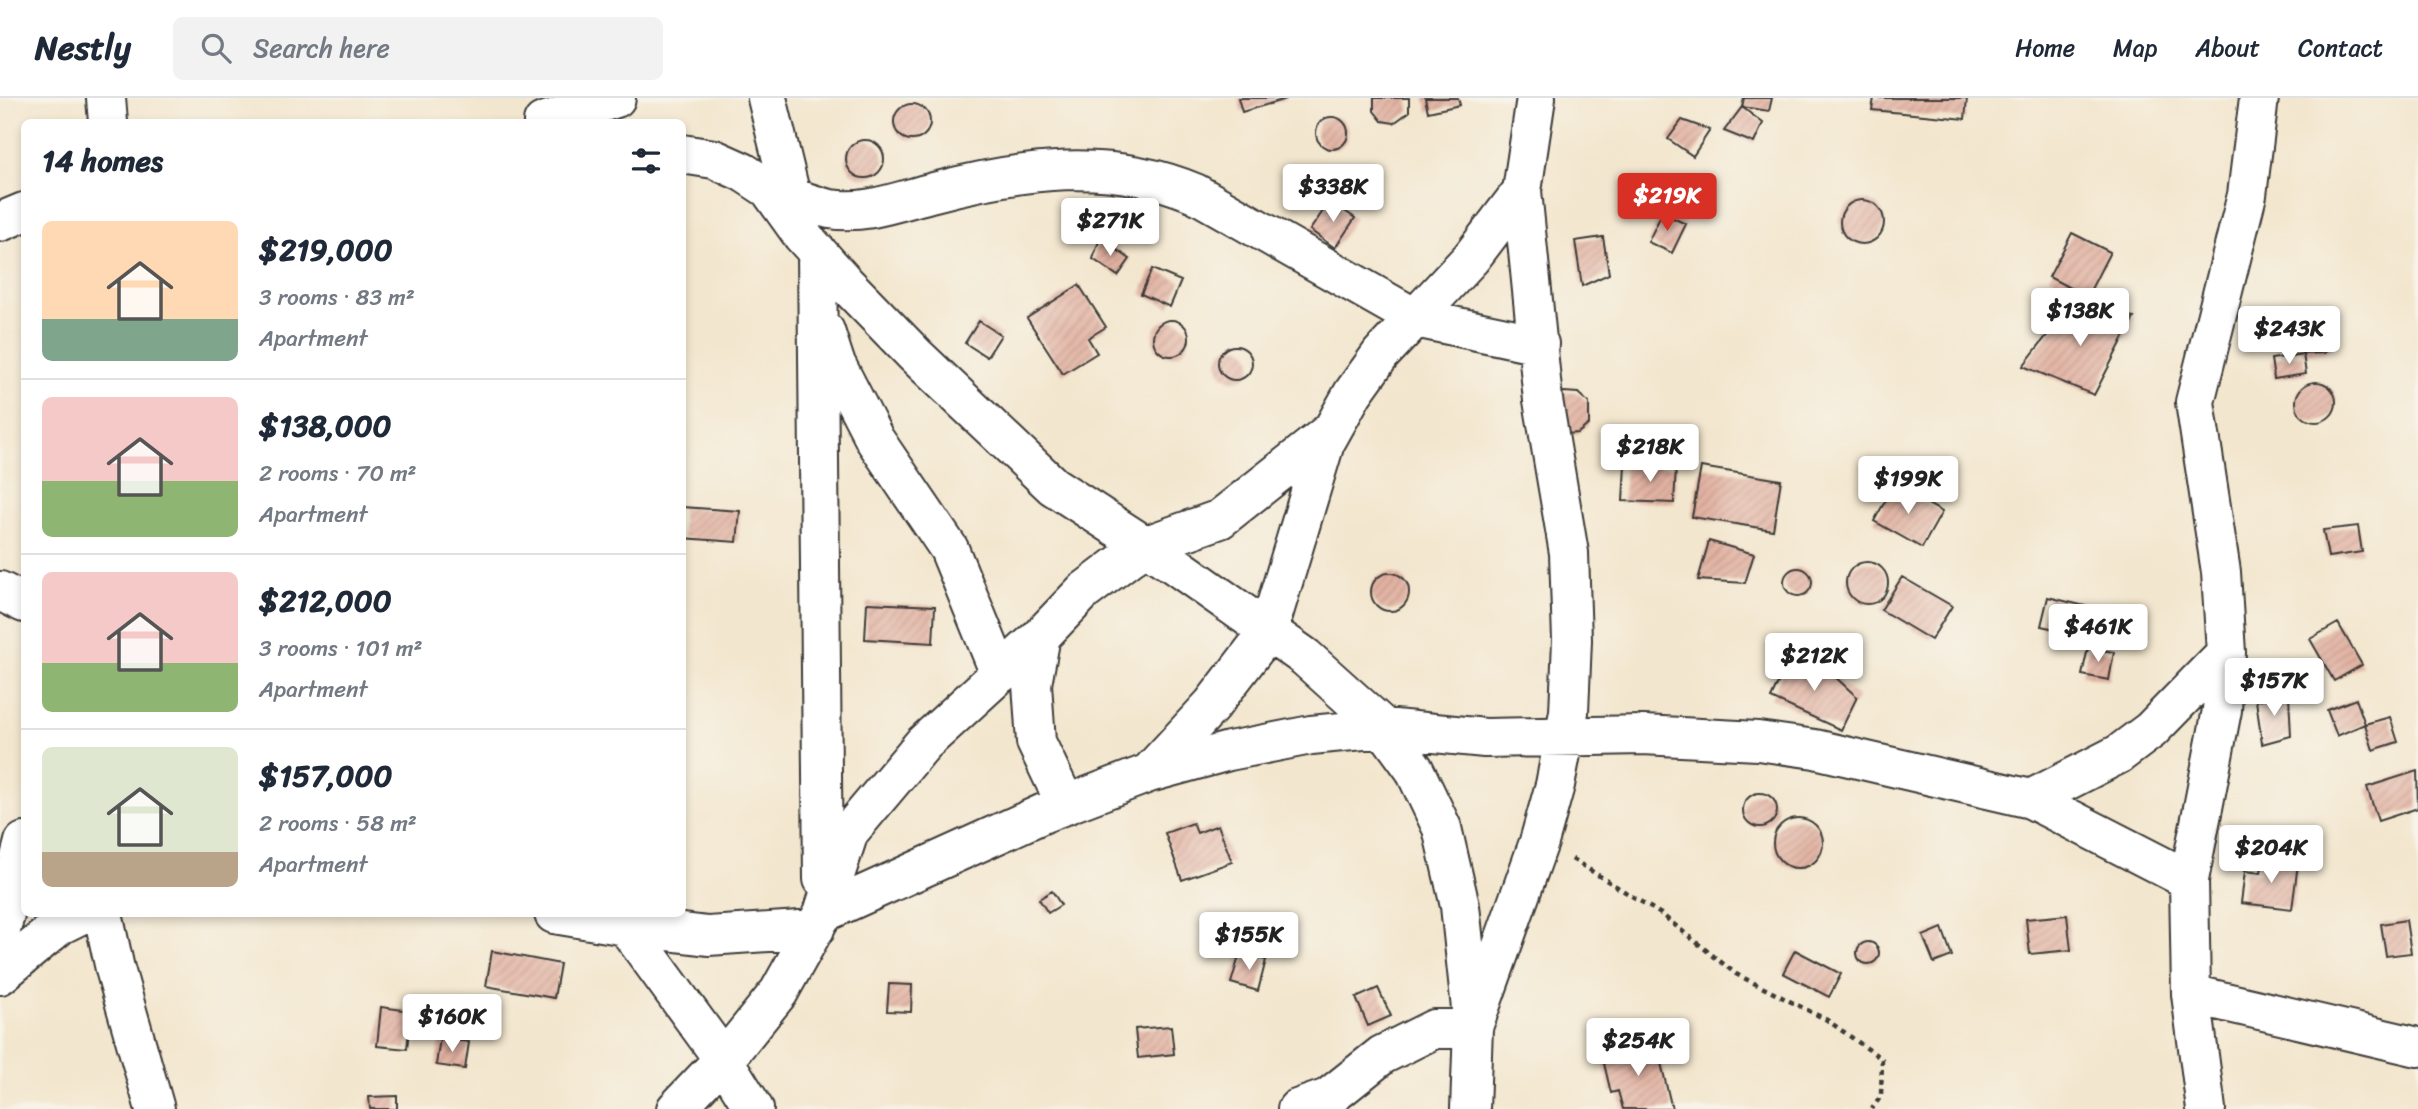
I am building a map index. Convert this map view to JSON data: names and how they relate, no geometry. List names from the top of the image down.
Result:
{
  "page": {
    "header": "Nestly",
    "search": "Search here",
    "nav": [
      "Home",
      "Map",
      "About",
      "Contact"
    ],
    "heading": "14 homes",
    "price": [
      "$338K",
      "$219K",
      "$271K",
      "$138K",
      "$243K",
      "$218K",
      "$199K",
      "$461K",
      "$212K",
      "$157K",
      "$204K",
      "$155K",
      "$160K",
      "$254K"
    ],
    "list": [
      {
        "name": "$219,000",
        "note": "3 rooms · 83 m² · Apartment"
      },
      {
        "name": "$138,000",
        "note": "2 rooms · 70 m² · Apartment"
      },
      {
        "name": "$212,000",
        "note": "3 rooms · 101 m² · Apartment"
      },
      {
        "name": "$157,000",
        "note": "2 rooms · 58 m² · Apartment"
      }
    ]
  }
}
